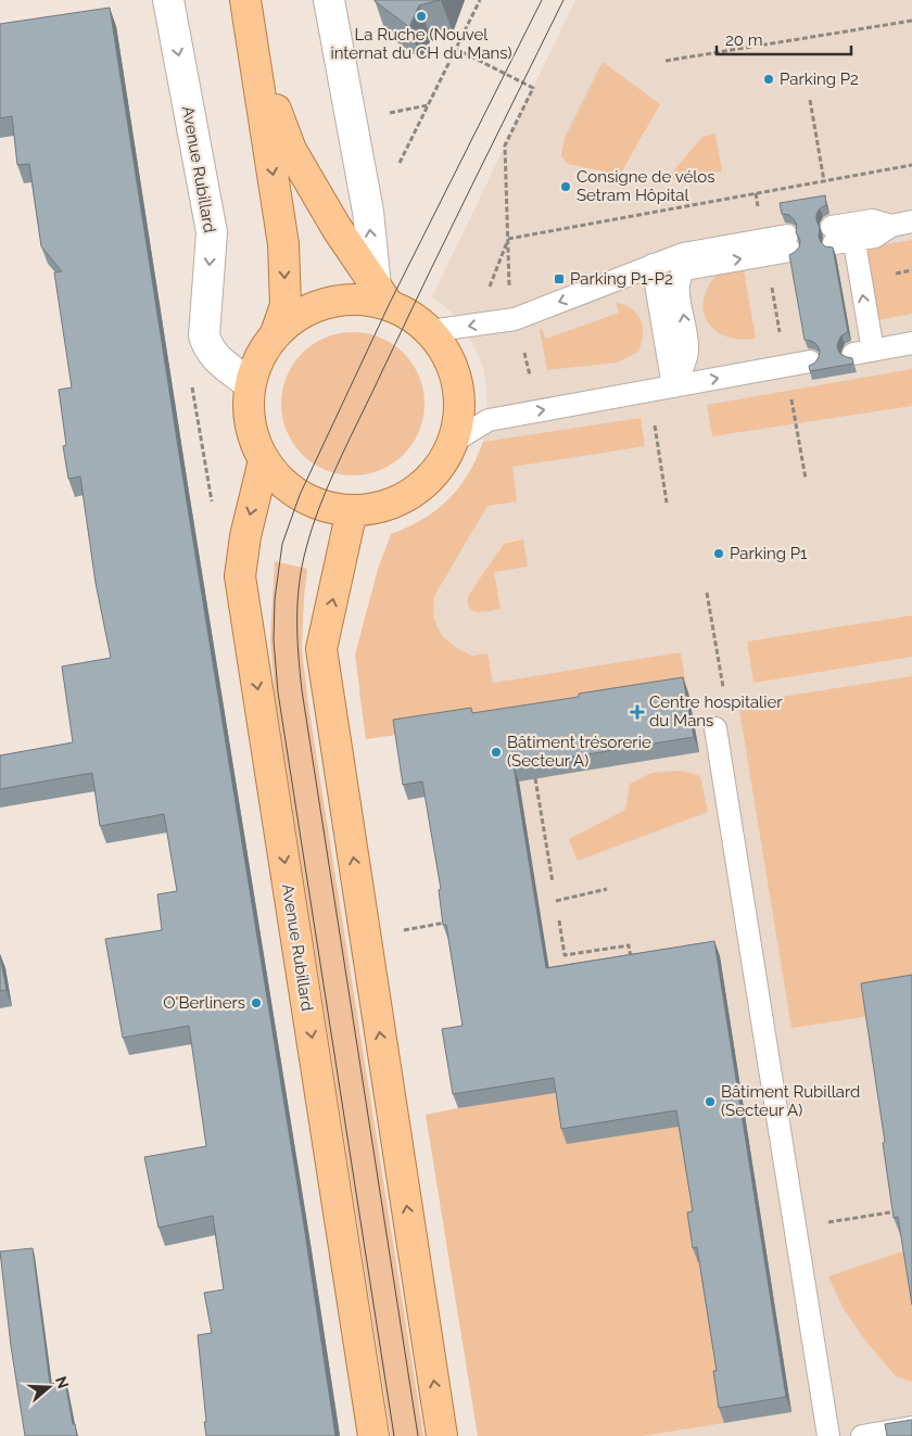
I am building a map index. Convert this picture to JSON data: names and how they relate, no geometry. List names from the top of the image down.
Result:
{
  "streets": {
    "main road": ["Avenue Rubillard"]
  },
  "one_way": ["Avenue Rubillard"],
  "places": {
    "other": [
      "La Ruche (Nouvel internat du CH du Mans)",
      "Parking P2",
      "Consigne de vélos Setram Hôpital",
      "Parking P1",
      "Bâtiment trésorerie (Secteur A)",
      "O'Berliners",
      "Bâtiment Rubillard (Secteur A)"
    ],
    "transit": ["Parking P1-P2"],
    "health": ["Centre hospitalier du Mans"]
  },
  "scale_bar": "20 m",
  "north": "right"
}
